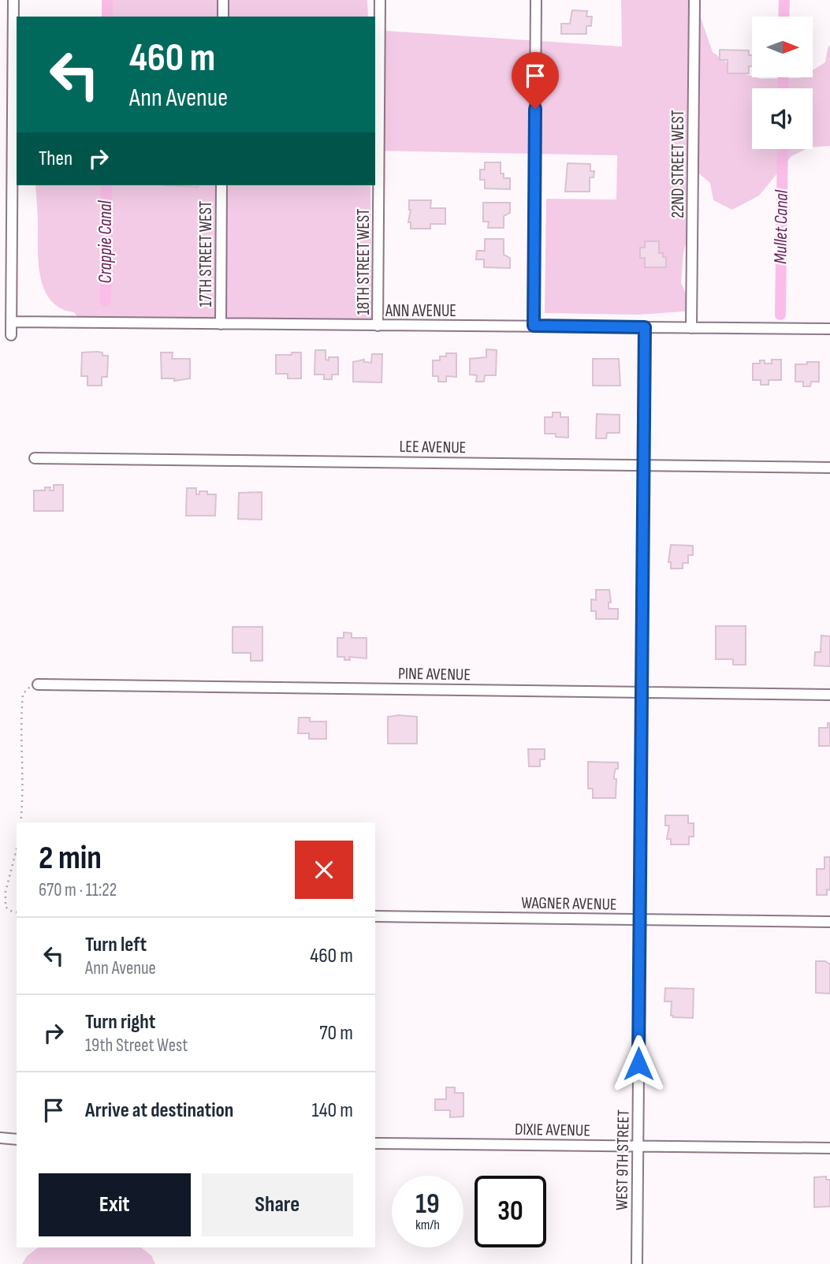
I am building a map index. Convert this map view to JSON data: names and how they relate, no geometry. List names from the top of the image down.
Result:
{
  "streets": {
    "street": [
      "22ND STREET WEST",
      "17TH STREET WEST",
      "18TH STREET WEST",
      "ANN AVENUE",
      "LEE AVENUE",
      "PINE AVENUE",
      "WAGNER AVENUE",
      "DIXIE AVENUE",
      "WEST 9TH STREET"
    ]
  },
  "crossings": [
    ["22ND STREET WEST", "ANN AVENUE"],
    ["17TH STREET WEST", "ANN AVENUE"],
    ["18TH STREET WEST", "ANN AVENUE"],
    ["ANN AVENUE", "WEST 9TH STREET"],
    ["LEE AVENUE", "WEST 9TH STREET"],
    ["PINE AVENUE", "WEST 9TH STREET"],
    ["WAGNER AVENUE", "WEST 9TH STREET"],
    ["DIXIE AVENUE", "WEST 9TH STREET"]
  ],
  "water": ["Mullet Canal", "Crappie Canal"],
  "north": "right",
  "page": {
    "turn": ["460 m", "Ann Avenue"],
    "then": "Then",
    "heading": ["2 min", "670 m · 11:22"],
    "list": [
      {
        "name": "Turn left",
        "note": "Ann Avenue",
        "value": "460 m"
      },
      {
        "name": "Turn right",
        "note": "19th Street West",
        "value": "70 m"
      },
      {
        "name": "Arrive at destination",
        "value": "140 m"
      }
    ],
    "buttons": ["Exit", "Share"],
    "speed": "19 km/h",
    "limit": "30"
  }
}
